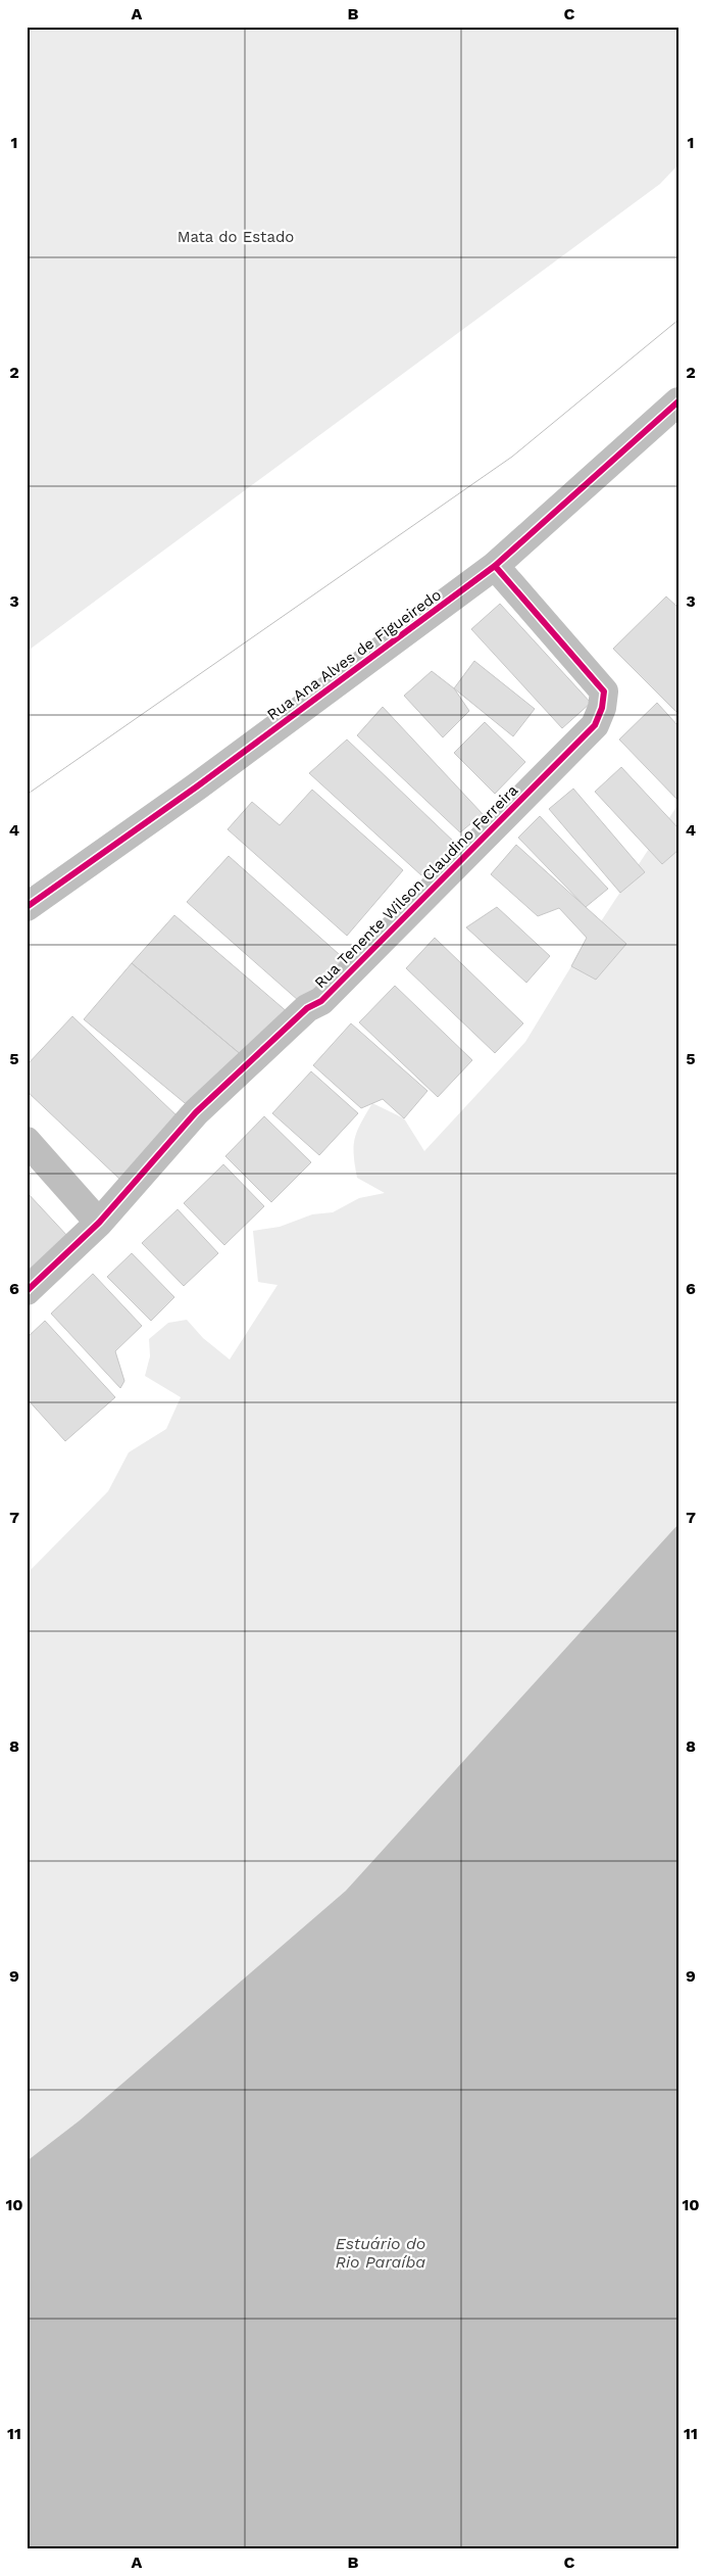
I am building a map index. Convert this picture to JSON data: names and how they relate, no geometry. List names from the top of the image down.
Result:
{
  "streets": {
    "street": ["Rua Ana Alves de Figueiredo", "Rua Tenente Wilson Claudino Ferreira"]
  },
  "crossings": [
    ["Rua Ana Alves de Figueiredo", "Rua Tenente Wilson Claudino Ferreira"]
  ],
  "water": ["Estuário do Rio Paraíba"],
  "parks": ["Mata do Estado"],
  "grid": {
    "columns": ["A", "B", "C"],
    "rows": [
      "1",
      "2",
      "3",
      "4",
      "5",
      "6",
      "7",
      "8",
      "9",
      "10",
      "11"
    ]
  }
}
